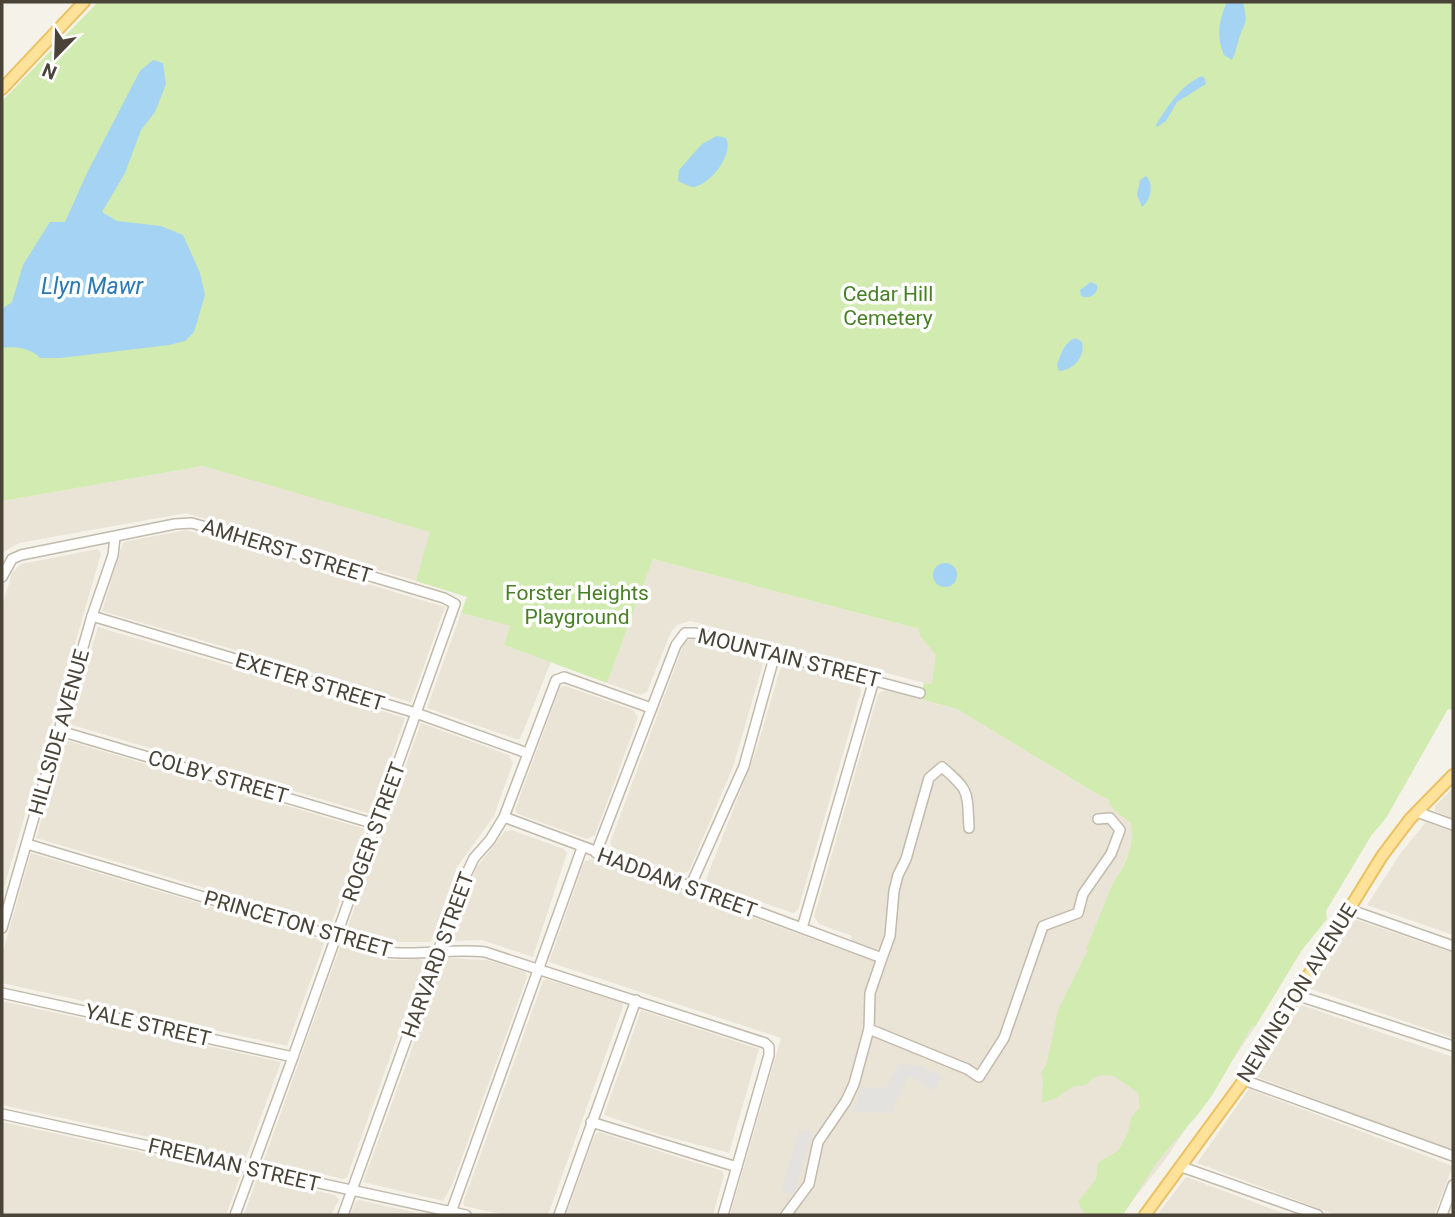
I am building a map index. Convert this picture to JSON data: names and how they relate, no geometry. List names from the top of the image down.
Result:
{
  "streets": {
    "main road": ["NEWINGTON AVENUE"],
    "street": [
      "AMHERST STREET",
      "MOUNTAIN STREET",
      "EXETER STREET",
      "HILLSIDE AVENUE",
      "COLBY STREET",
      "ROGER STREET",
      "HADDAM STREET",
      "PRINCETON STREET",
      "HARVARD STREET",
      "YALE STREET",
      "FREEMAN STREET"
    ]
  },
  "crossings": [
    ["AMHERST STREET", "HILLSIDE AVENUE"],
    ["AMHERST STREET", "ROGER STREET"],
    ["MOUNTAIN STREET", "HADDAM STREET"],
    ["MOUNTAIN STREET", "HARVARD STREET"],
    ["EXETER STREET", "HILLSIDE AVENUE"],
    ["EXETER STREET", "ROGER STREET"],
    ["EXETER STREET", "HARVARD STREET"],
    ["HILLSIDE AVENUE", "COLBY STREET"],
    ["HILLSIDE AVENUE", "PRINCETON STREET"],
    ["COLBY STREET", "ROGER STREET"],
    ["ROGER STREET", "PRINCETON STREET"],
    ["ROGER STREET", "YALE STREET"],
    ["ROGER STREET", "FREEMAN STREET"],
    ["HADDAM STREET", "HARVARD STREET"],
    ["PRINCETON STREET", "HARVARD STREET"],
    ["HARVARD STREET", "FREEMAN STREET"]
  ],
  "water": ["Llyn Mawr"],
  "parks": ["Cedar Hill Cemetery", "Forster Heights Playground"],
  "north": "bottom left"
}
